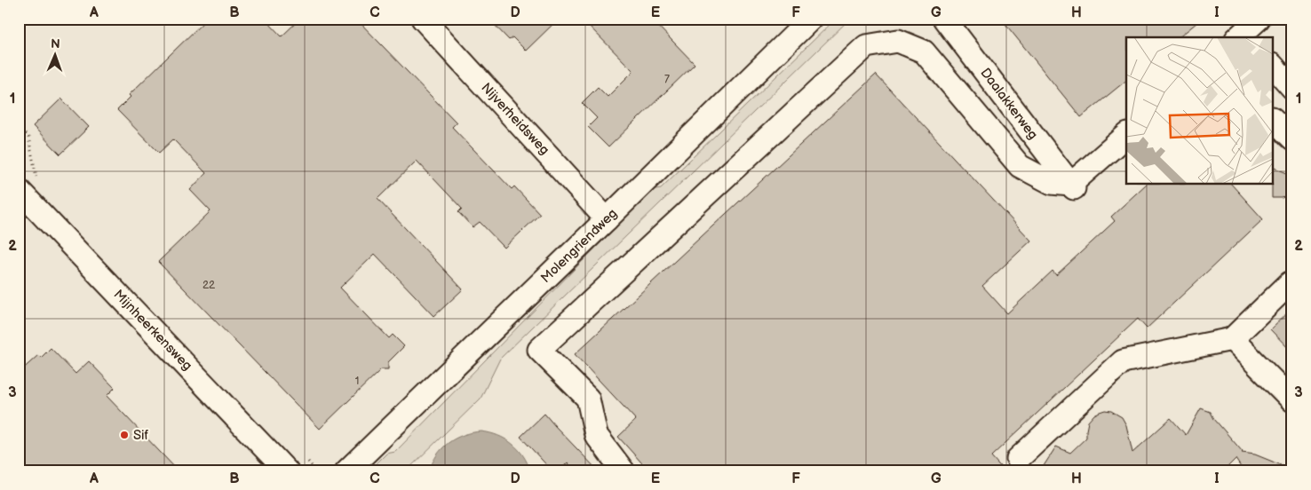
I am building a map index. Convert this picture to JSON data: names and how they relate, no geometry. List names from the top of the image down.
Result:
{
  "streets": {
    "street": [
      "Daalakkerweg",
      "Nijverheidsweg",
      "Molengriendweg",
      "Mijnheerkensweg"
    ]
  },
  "crossings": [
    ["Nijverheidsweg", "Molengriendweg"]
  ],
  "places": ["Sif"],
  "house_numbers": ["7", "22", "1"],
  "north": "top",
  "grid": {
    "columns": [
      "A",
      "B",
      "C",
      "D",
      "E",
      "F",
      "G",
      "H",
      "I"
    ],
    "rows": ["1", "2", "3"]
  }
}
